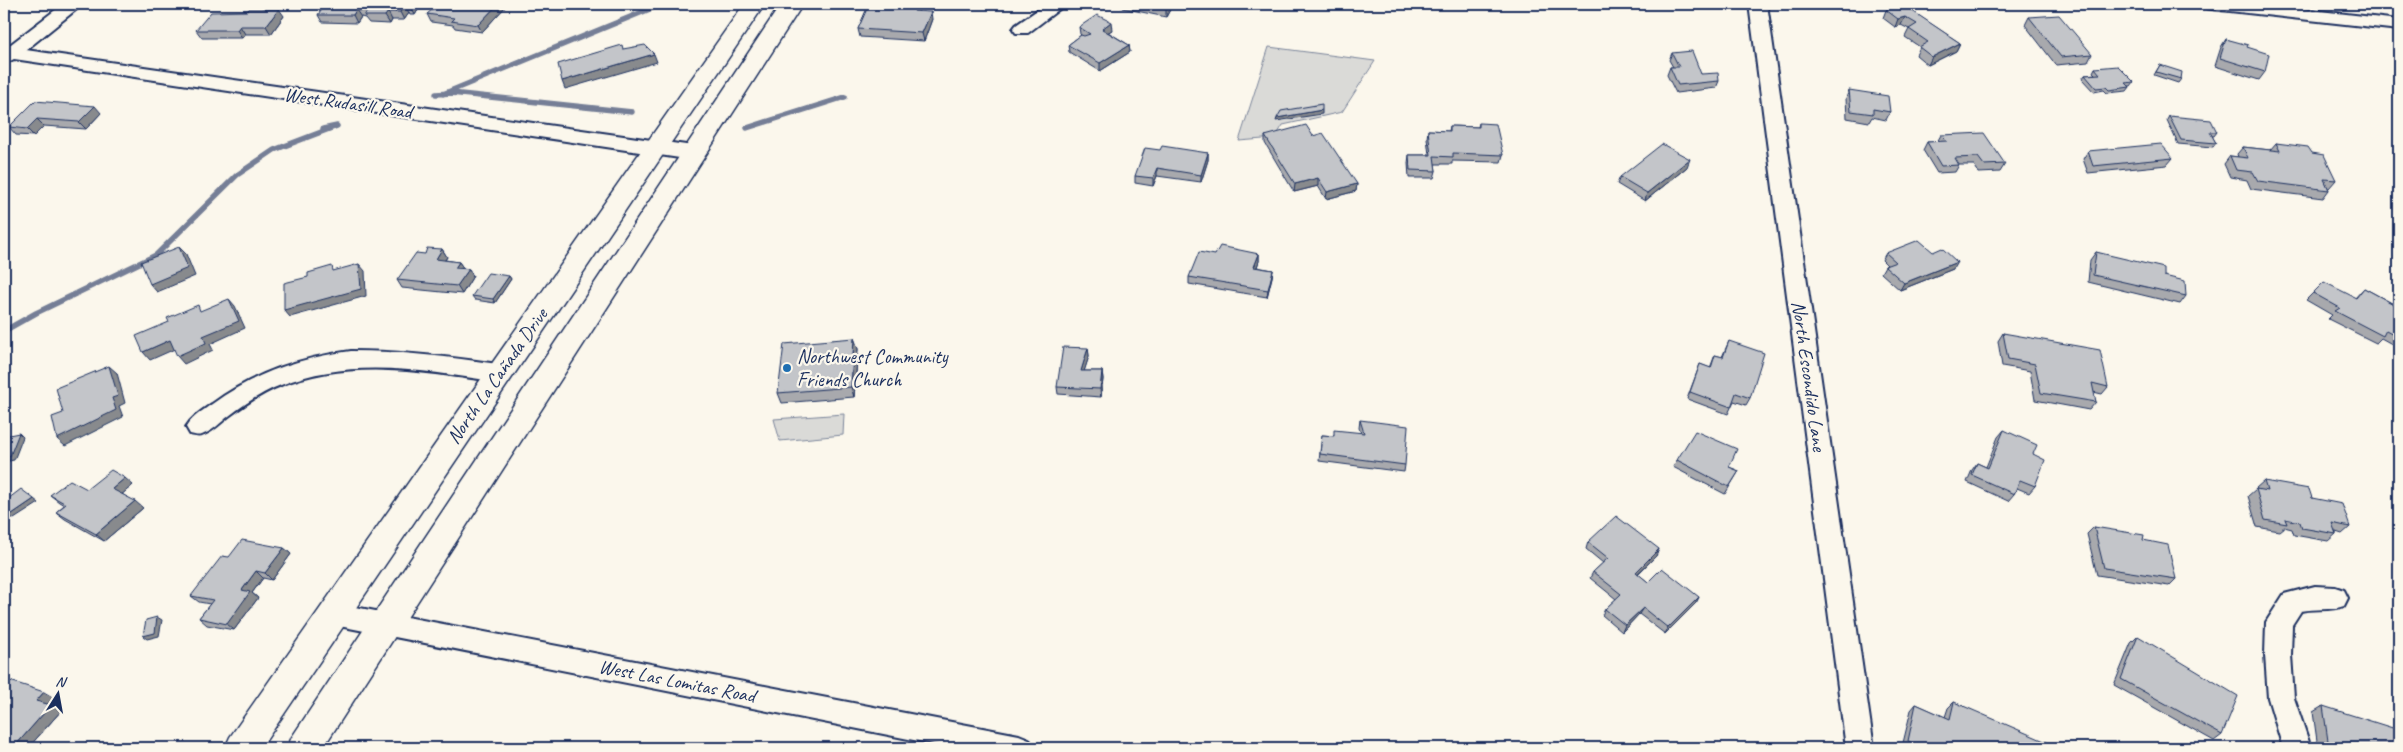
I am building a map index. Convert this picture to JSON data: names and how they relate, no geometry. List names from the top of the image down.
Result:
{
  "streets": {
    "main road": ["North La Cañada Drive"],
    "street": ["West Rudasill Road", "North Escondido Lane", "West Las Lomitas Road"]
  },
  "crossings": [
    ["West Rudasill Road", "North La Cañada Drive"],
    ["North La Cañada Drive", "West Las Lomitas Road"]
  ],
  "places": ["Northwest Community Friends Church"],
  "north": "top"
}
